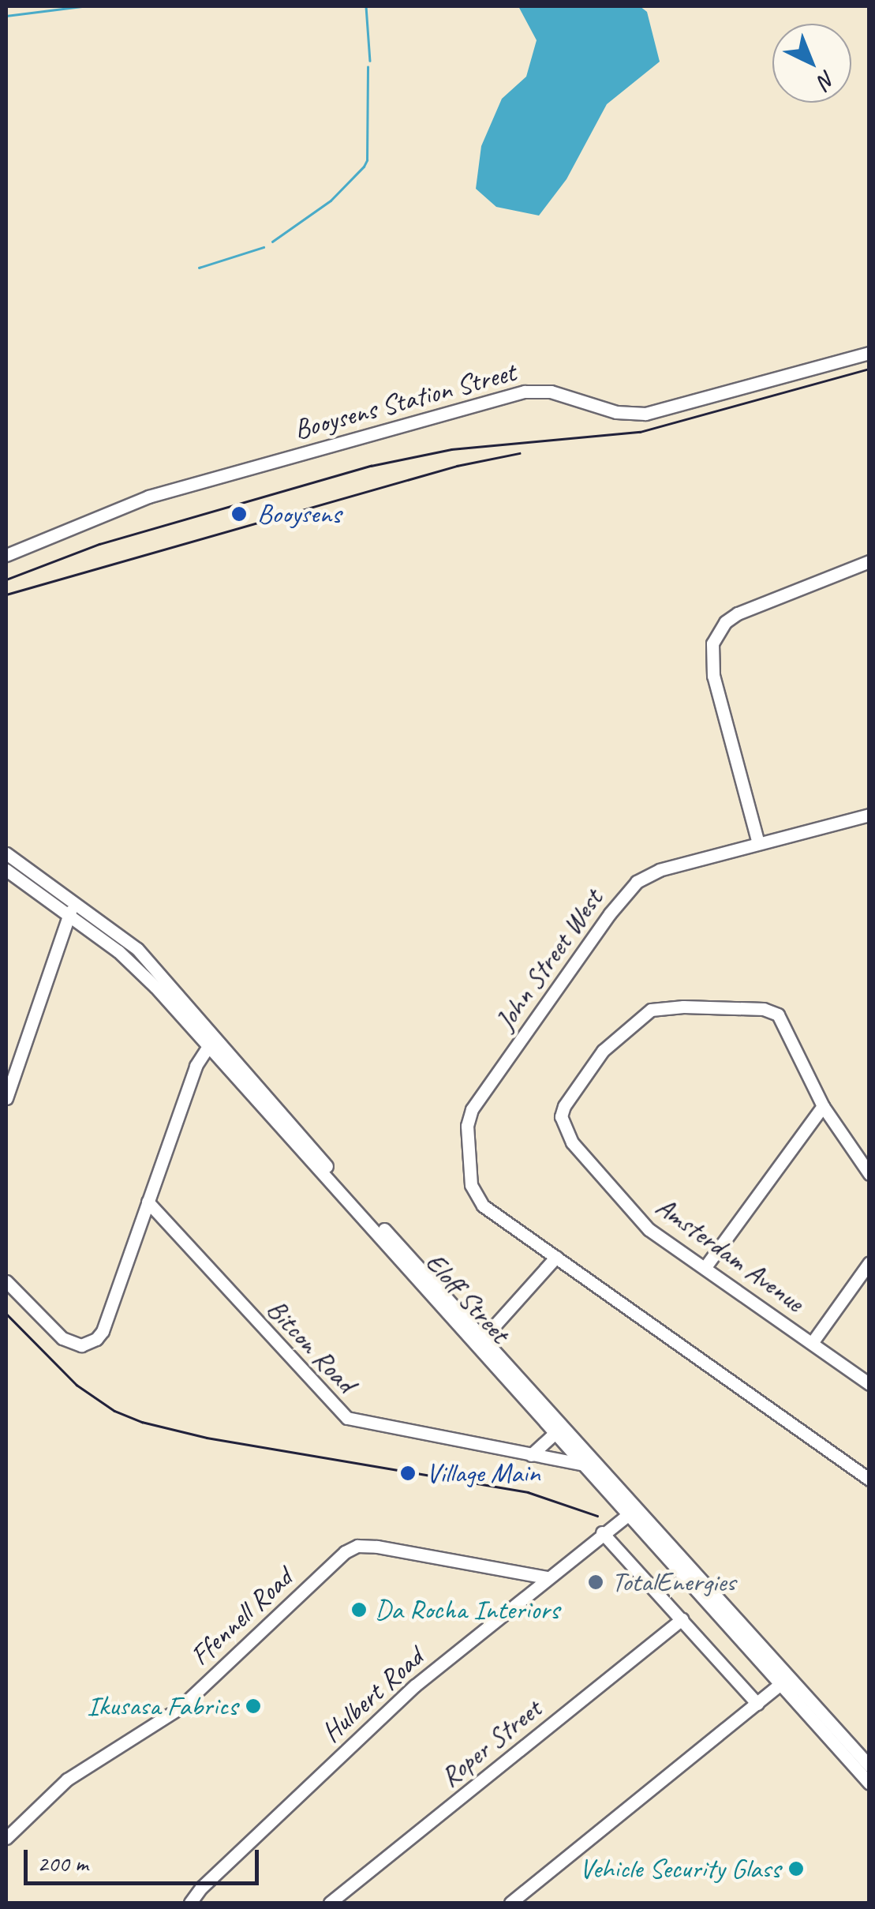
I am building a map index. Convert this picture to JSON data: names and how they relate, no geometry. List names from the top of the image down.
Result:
{
  "streets": {
    "street": [
      "Booysens Station Street",
      "John Street West",
      "Amsterdam Avenue",
      "Eloff Street",
      "Bitcon Road",
      "Ffennell Road",
      "Hulbert Road",
      "Roper Street"
    ]
  },
  "crossings": [
    ["Eloff Street", "Bitcon Road"],
    ["Eloff Street", "Hulbert Road"],
    ["Ffennell Road", "Hulbert Road"]
  ],
  "places": [
    "Booysens",
    "Village Main",
    "TotalEnergies",
    "Da Rocha Interiors",
    "Ikusasa Fabrics",
    "Vehicle Security Glass"
  ],
  "scale_bar": "200 m",
  "north": "bottom right"
}
